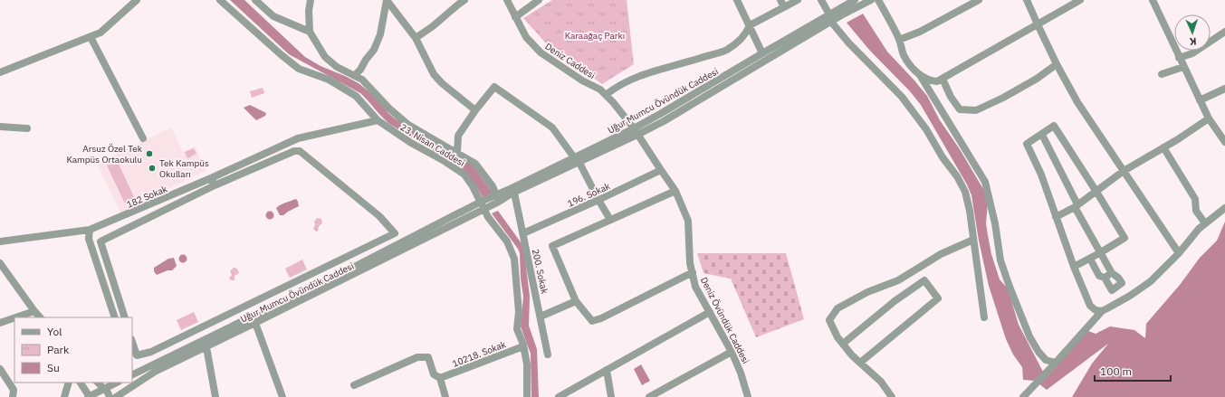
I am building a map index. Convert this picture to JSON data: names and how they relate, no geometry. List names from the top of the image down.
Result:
{
  "streets": {
    "street": [
      "Deniz Caddesi",
      "Uğur Mumcu Övündük Caddesi",
      "23. Nisan Caddesi",
      "196. Sokak",
      "182 Sokak",
      "200. Sokak",
      "Deniz Övündük Caddesi",
      "10218. Sokak"
    ]
  },
  "crossings": [
    ["Deniz Caddesi", "Uğur Mumcu Övündük Caddesi"],
    ["Deniz Caddesi", "Deniz Övündük Caddesi"],
    ["Uğur Mumcu Övündük Caddesi", "23. Nisan Caddesi"],
    ["Uğur Mumcu Övündük Caddesi", "200. Sokak"],
    ["Uğur Mumcu Övündük Caddesi", "Deniz Övündük Caddesi"],
    ["23. Nisan Caddesi", "182 Sokak"],
    ["23. Nisan Caddesi", "10218. Sokak"],
    ["196. Sokak", "200. Sokak"],
    ["196. Sokak", "Deniz Övündük Caddesi"],
    ["200. Sokak", "Deniz Övündük Caddesi"]
  ],
  "parks": ["Karaağaç Parkı"],
  "places": ["Arsuz Özel Tek Kampüs Ortaokulu", "Tek Kampüs Okulları"],
  "legend": ["Yol", "Park", "Su"],
  "scale_bar": "100 m",
  "north": "bottom"
}
